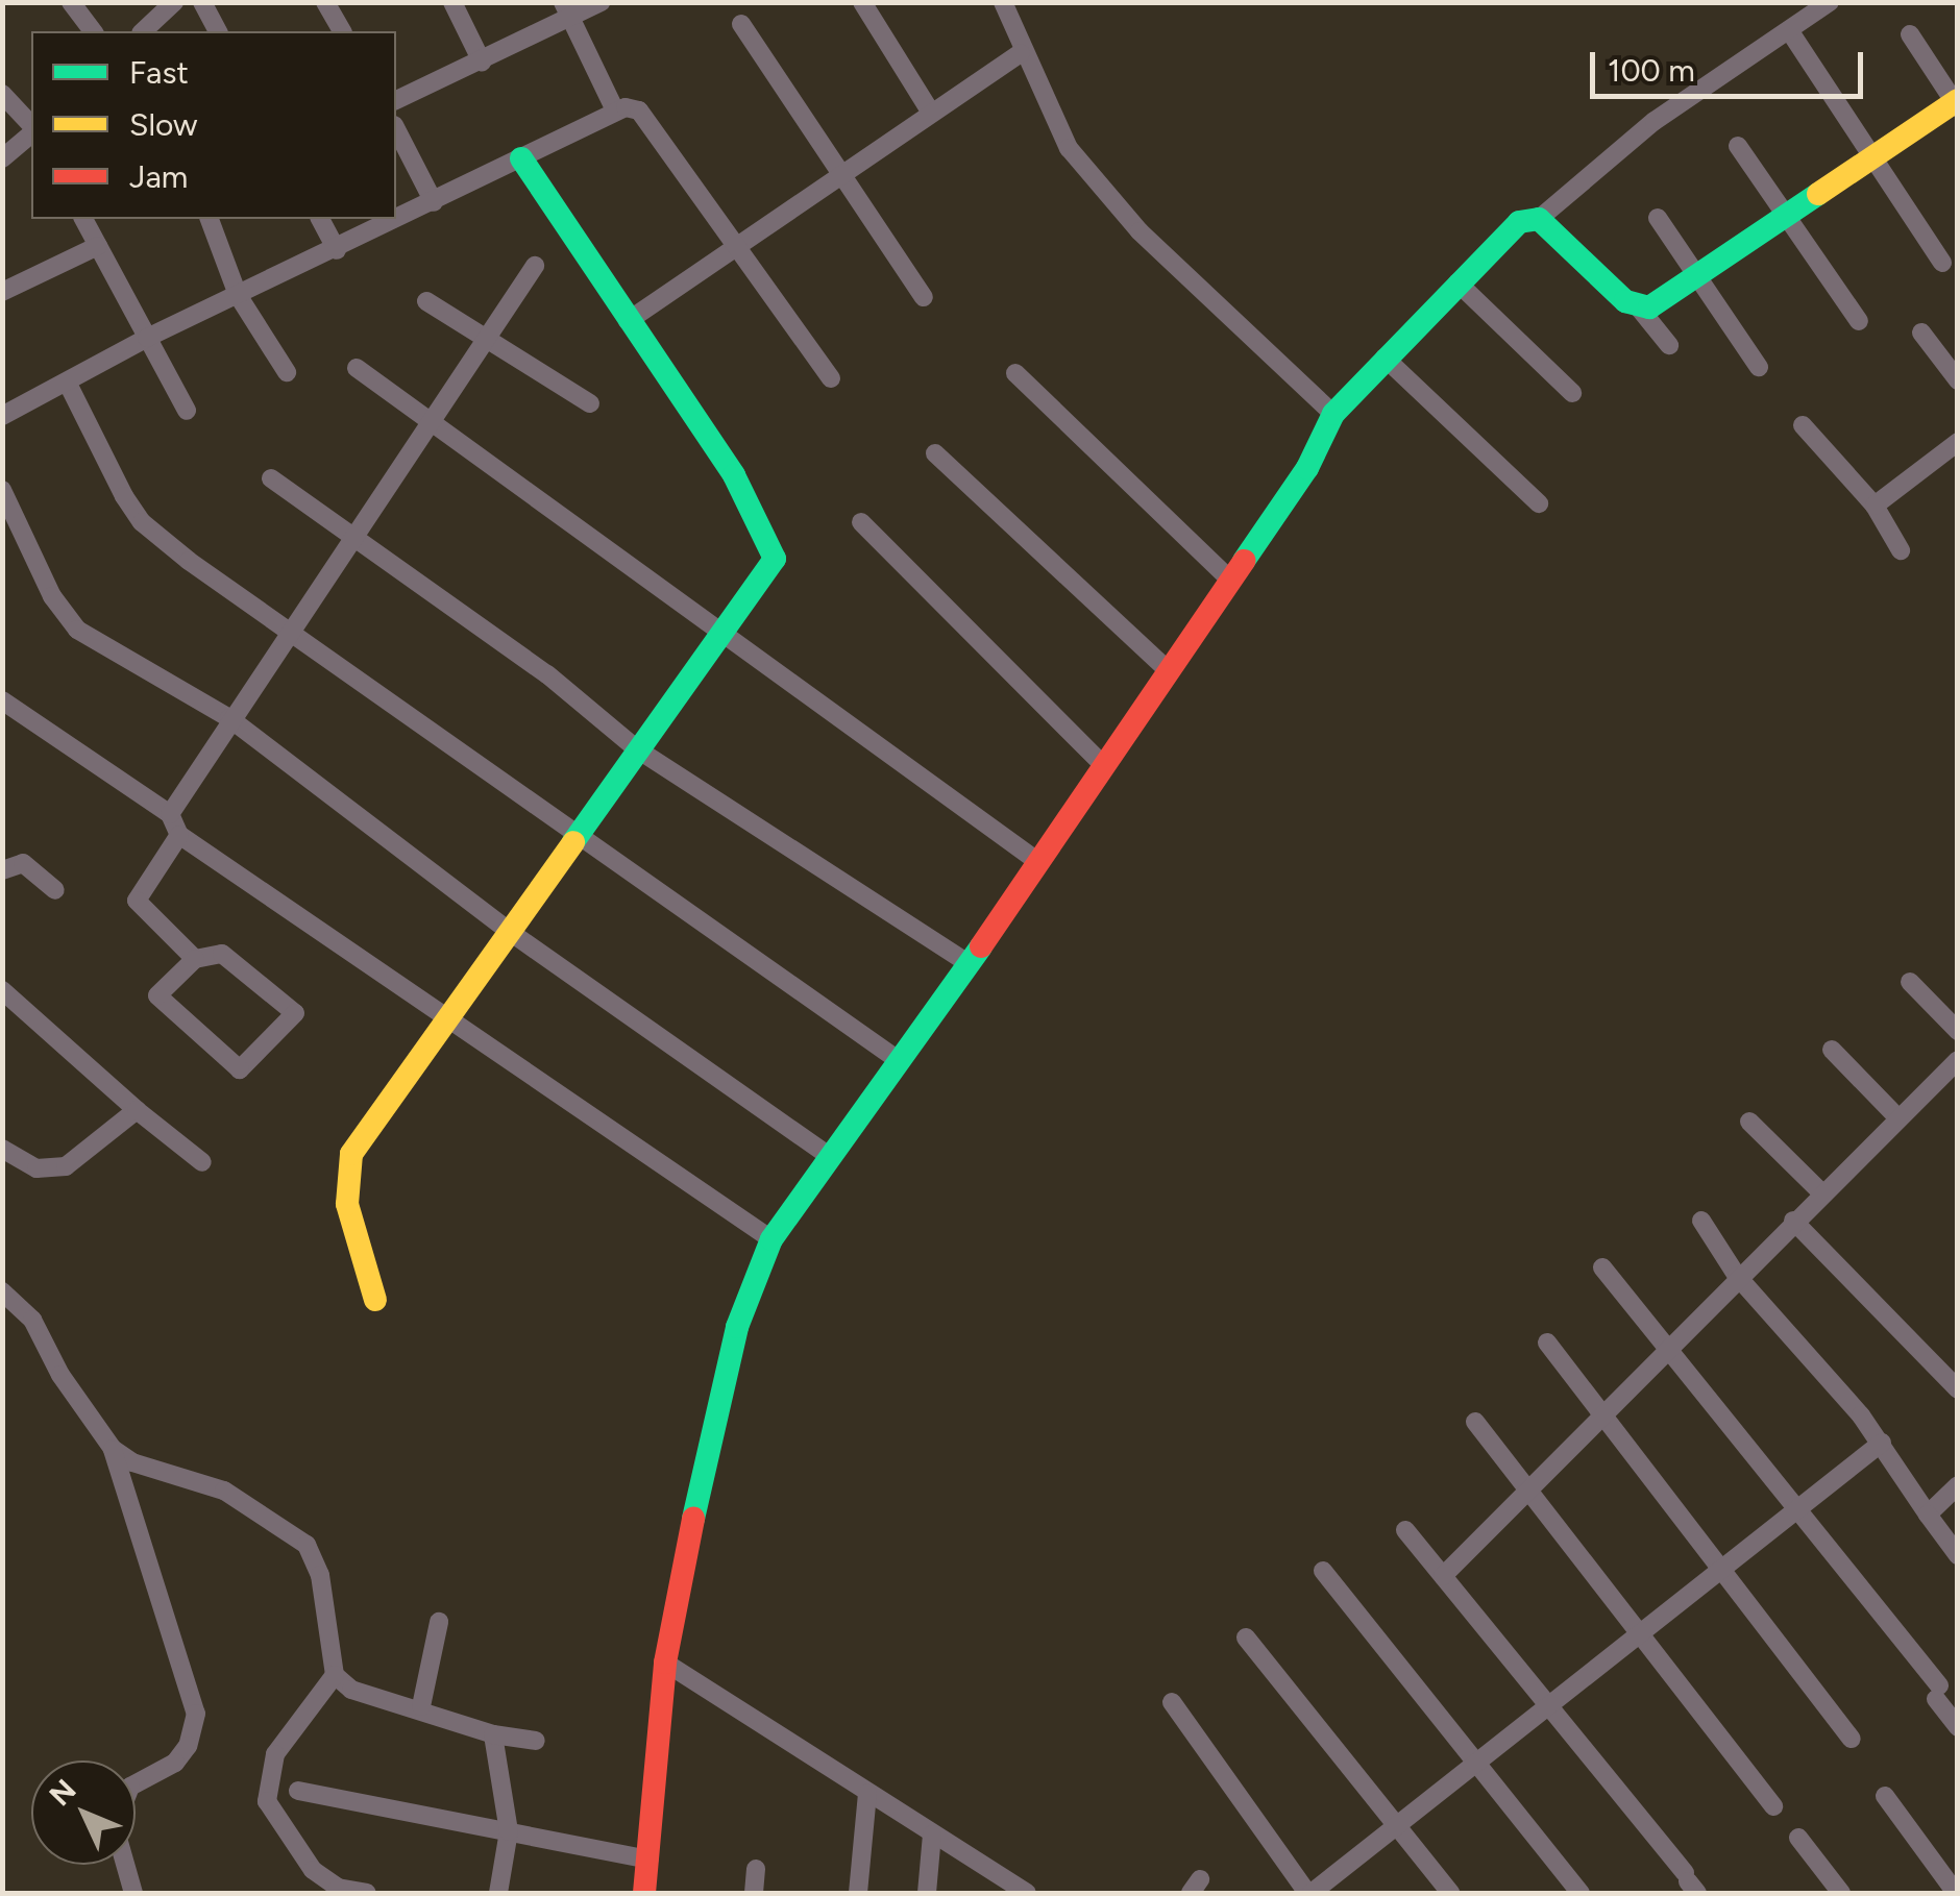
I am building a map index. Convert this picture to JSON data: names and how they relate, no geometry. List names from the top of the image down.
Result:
{
  "legend": ["Fast", "Slow", "Jam"],
  "scale_bar": "100 m",
  "north": "top left"
}
